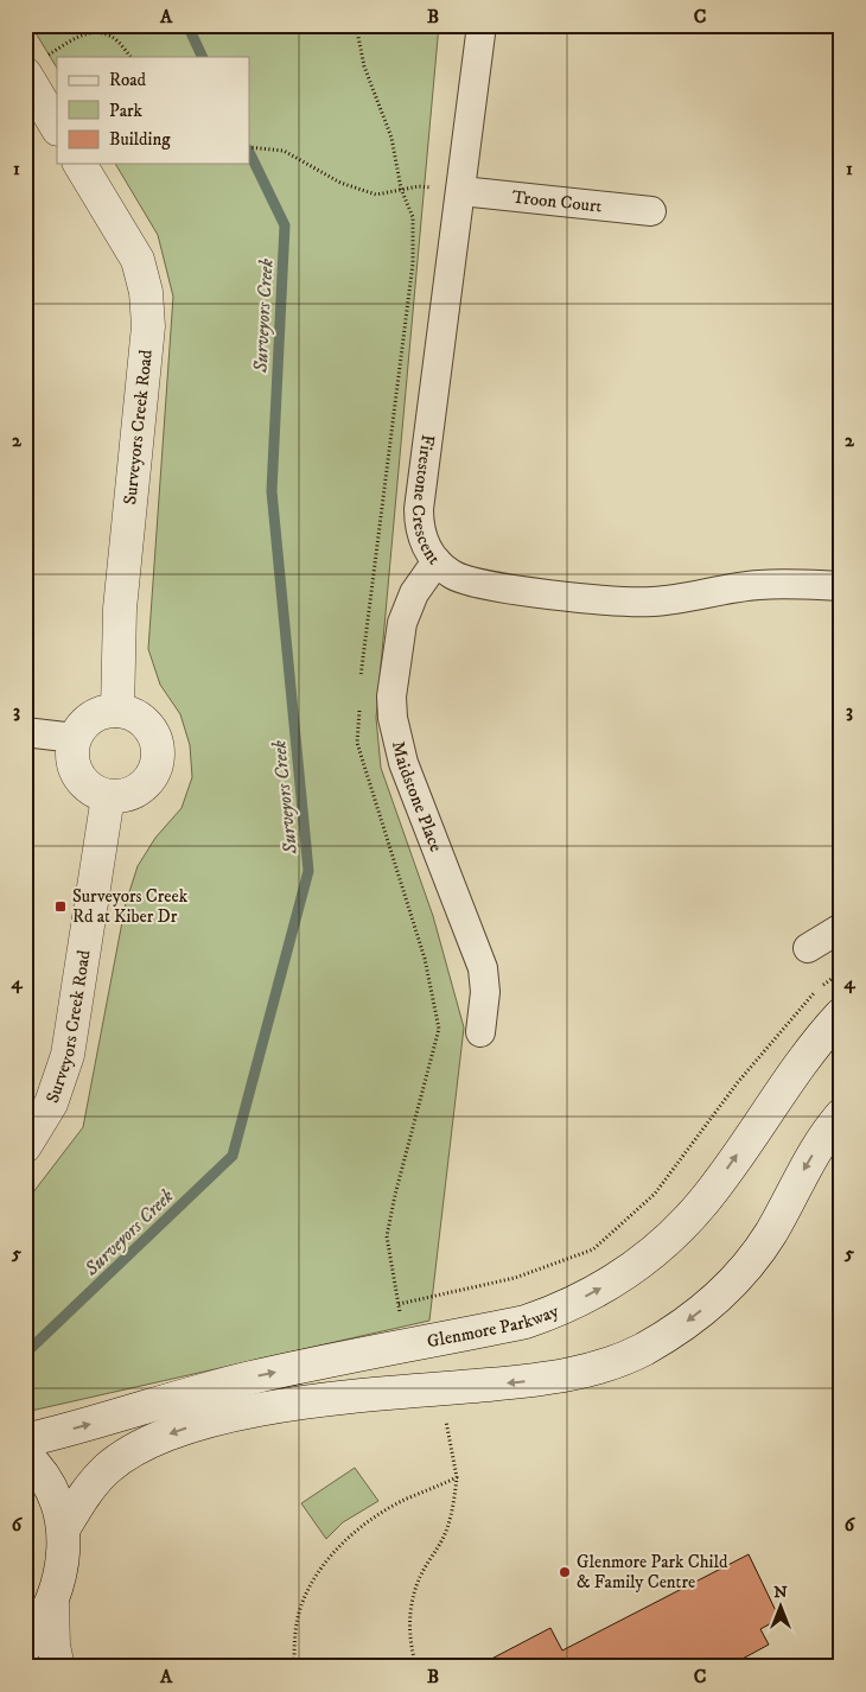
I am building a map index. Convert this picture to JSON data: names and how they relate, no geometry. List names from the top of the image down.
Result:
{
  "streets": {
    "main road": ["Surveyors Creek Road", "Glenmore Parkway"],
    "street": ["Troon Court", "Firestone Crescent", "Maidstone Place"]
  },
  "crossings": [
    ["Troon Court", "Firestone Crescent"],
    ["Firestone Crescent", "Maidstone Place"]
  ],
  "water": ["Surveyors Creek"],
  "places": {
    "transit": ["Surveyors Creek Rd at Kiber Dr"],
    "other": ["Glenmore Park Child & Family Centre"]
  },
  "legend": ["Road", "Park", "Building"],
  "north": "top",
  "grid": {
    "columns": ["A", "B", "C"],
    "rows": [
      "1",
      "2",
      "3",
      "4",
      "5",
      "6"
    ]
  }
}
